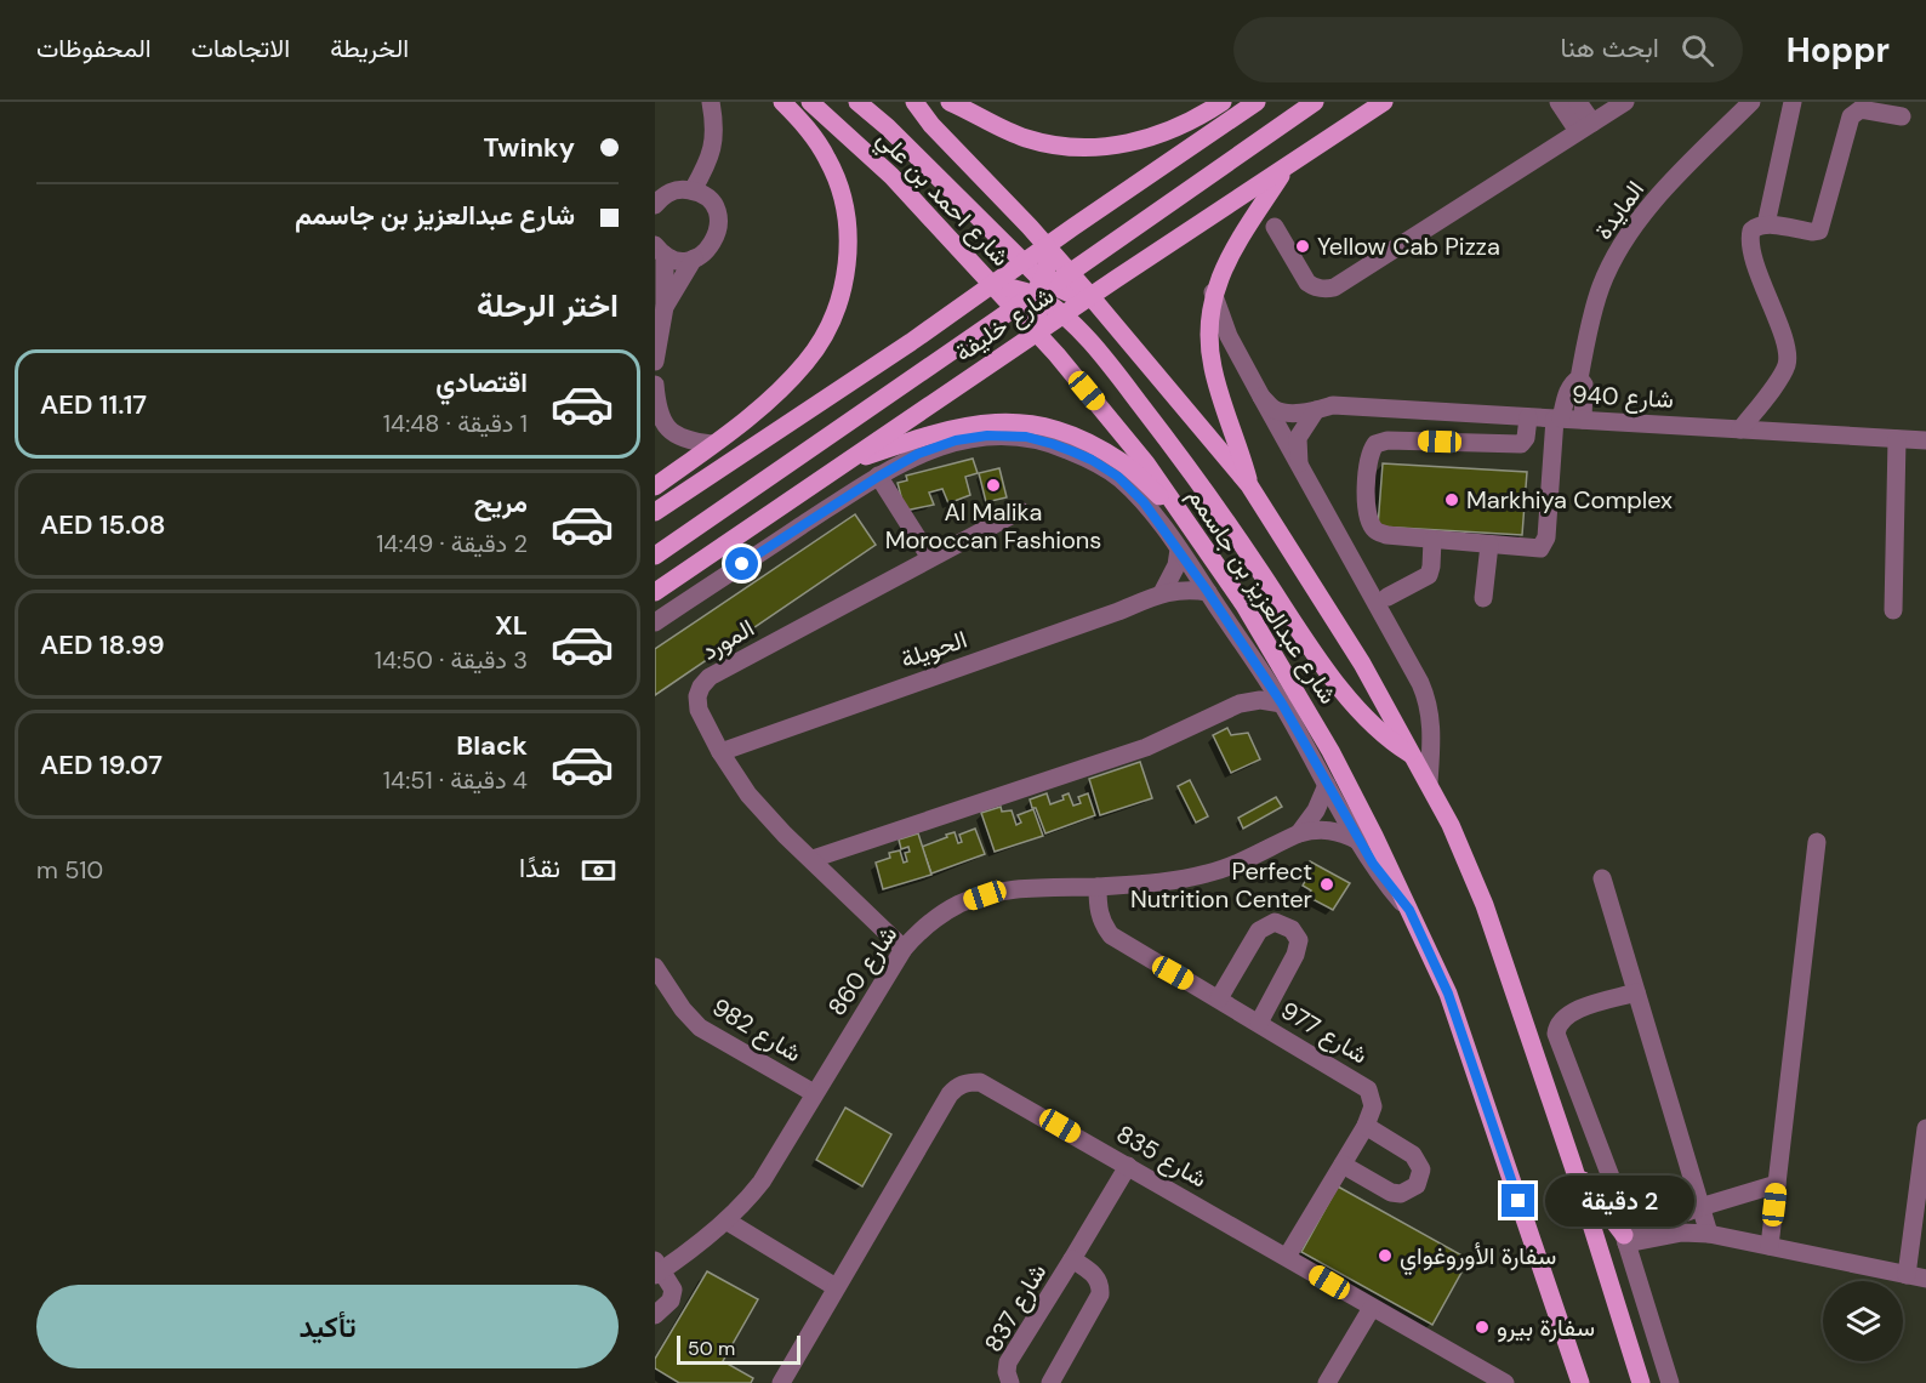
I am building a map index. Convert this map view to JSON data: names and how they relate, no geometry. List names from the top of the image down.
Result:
{
  "streets": {
    "main road": ["شارع احمد بن علي", "شارع خليفة", "شارع عبدالعزيز بن جاسمم"],
    "street": [
      "المايدة",
      "شارع 940",
      "المورد",
      "الحويلة",
      "شارع 860",
      "شارع 982",
      "شارع 977",
      "شارع 835",
      "شارع 837"
    ]
  },
  "crossings": [
    ["شارع احمد بن علي", "شارع خليفة"],
    ["شارع احمد بن علي", "شارع عبدالعزيز بن جاسمم"],
    ["المايدة", "شارع 940"],
    ["شارع خليفة", "شارع عبدالعزيز بن جاسمم"],
    ["شارع عبدالعزيز بن جاسمم", "الحويلة"],
    ["شارع عبدالعزيز بن جاسمم", "شارع 860"],
    ["المورد", "الحويلة"],
    ["المورد", "شارع 860"],
    ["شارع 860", "شارع 982"],
    ["شارع 860", "شارع 977"],
    ["شارع 977", "شارع 835"],
    ["شارع 835", "شارع 837"]
  ],
  "places": [
    "Yellow Cab Pizza",
    "Al Malika Moroccan Fashions",
    "Markhiya Complex",
    "Perfect Nutrition Center",
    "سفارة الأوروغواي",
    "سفارة بيرو"
  ],
  "scale_bar": "50 m",
  "page": {
    "header": "Hoppr",
    "search": "ابحث هنا",
    "nav": ["الخريطة", "الاتجاهات", "المحفوظات"],
    "banner": ["Twinky", "شارع عبدالعزيز بن جاسمم"],
    "heading": "اختر الرحلة",
    "list": [
      {
        "name": "اقتصادي",
        "note": "1 دقيقة · 14:48",
        "value": "AED 11.17"
      },
      {
        "name": "مريح",
        "note": "2 دقيقة · 14:49",
        "value": "AED 15.08"
      },
      {
        "name": "XL",
        "note": "3 دقيقة · 14:50",
        "value": "AED 18.99"
      },
      {
        "name": "Black",
        "note": "4 دقيقة · 14:51",
        "value": "AED 19.07"
      }
    ],
    "pay": ["نقدًا", "510 m"],
    "bubble": "2 دقيقة",
    "buttons": "تأكيد",
    "scale": "50 m"
  }
}
